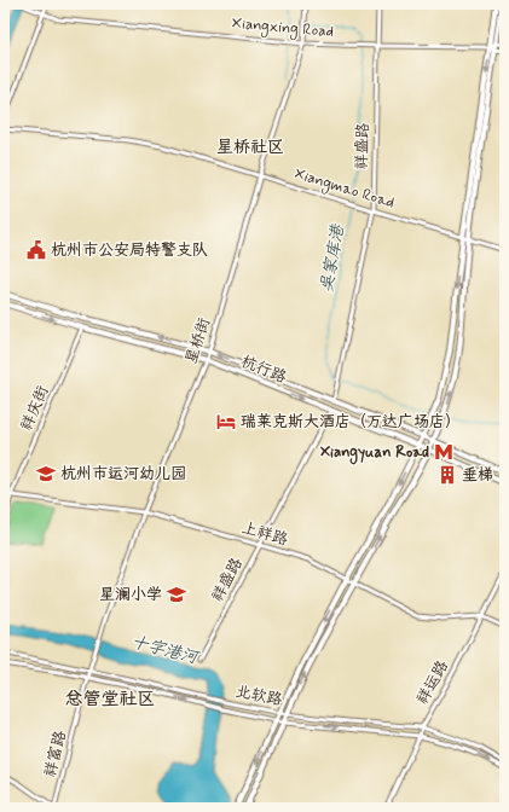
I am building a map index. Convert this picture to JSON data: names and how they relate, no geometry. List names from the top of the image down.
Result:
{
  "streets": {
    "main road": ["杭行路"],
    "street": [
      "Xiangxing Road",
      "祥盛路",
      "Xiangmao Road",
      "星桥街",
      "祥庆街",
      "上祥路",
      "祥运路",
      "北软路",
      "祥富路"
    ]
  },
  "crossings": [
    ["Xiangxing Road", "祥盛路"],
    ["Xiangxing Road", "星桥街"],
    ["祥盛路", "Xiangmao Road"],
    ["祥盛路", "杭行路"],
    ["祥盛路", "上祥路"],
    ["Xiangmao Road", "星桥街"],
    ["星桥街", "杭行路"],
    ["星桥街", "上祥路"],
    ["星桥街", "北软路"],
    ["星桥街", "祥富路"],
    ["杭行路", "祥庆街"],
    ["祥庆街", "上祥路"],
    ["上祥路", "祥运路"],
    ["祥运路", "北软路"],
    ["北软路", "祥富路"]
  ],
  "districts": ["星桥社区", "总管堂社区"],
  "water": ["吴家库港", "十字港河"],
  "places": {
    "public building": ["杭州市公安局特警支队"],
    "hotel": ["瑞莱克斯大酒店（万达广场店）"],
    "metro station": ["Xiangyuan Road"],
    "school or university": ["杭州市运河幼儿园", "星澜小学"],
    "building": ["垂梯"]
  }
}
